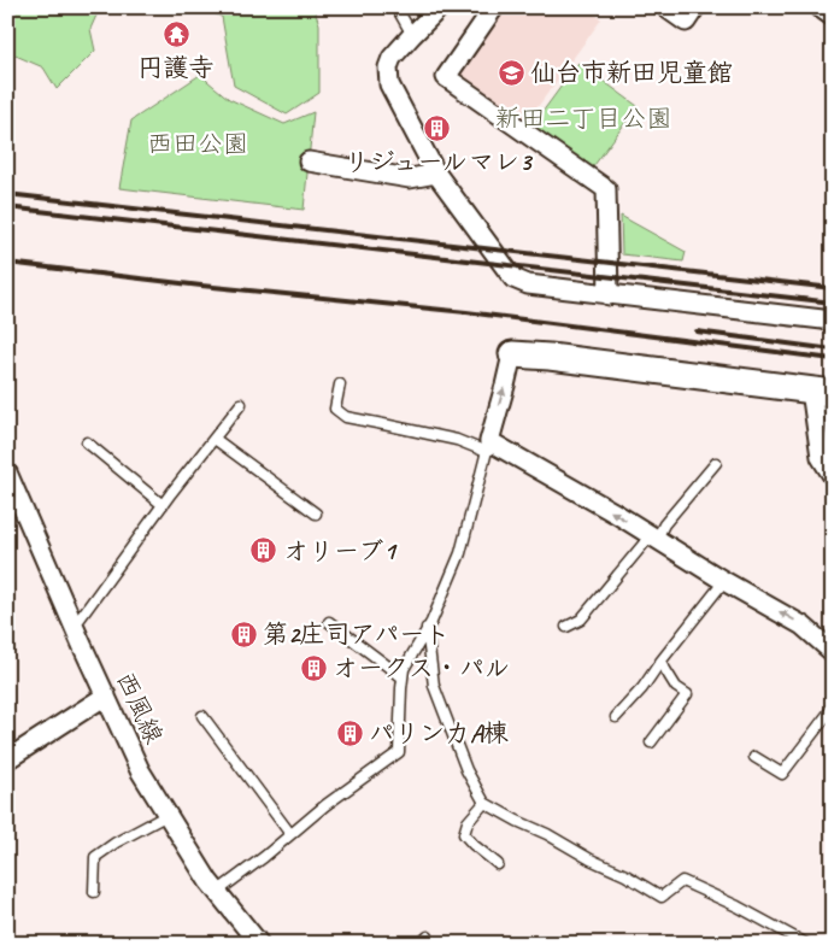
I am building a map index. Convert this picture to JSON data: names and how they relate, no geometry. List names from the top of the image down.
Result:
{
  "streets": {
    "street": ["西風線"]
  },
  "parks": ["新田二丁目公園", "西田公園"],
  "places": {
    "temple": ["円護寺"],
    "school or university": ["仙台市新田児童館"],
    "building": [
      "リジュールマレ3",
      "オリーブ1",
      "第2庄司アパート",
      "オークス・パル",
      "パリンカA棟"
    ]
  }
}
